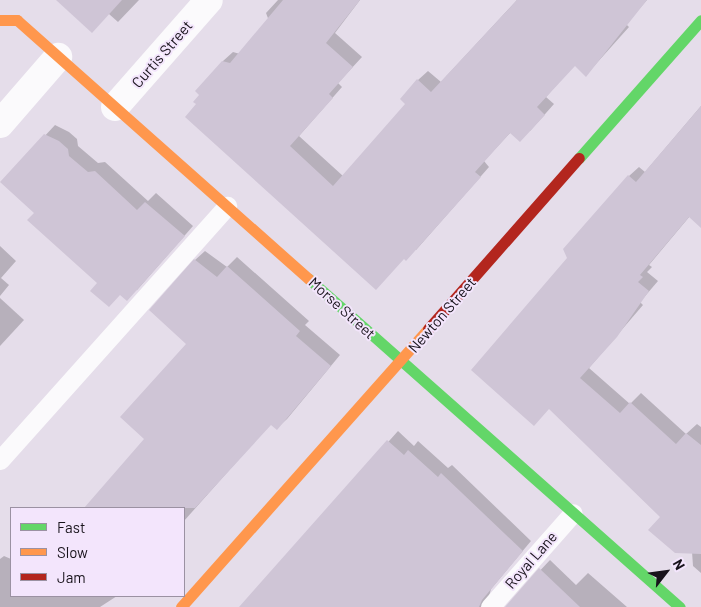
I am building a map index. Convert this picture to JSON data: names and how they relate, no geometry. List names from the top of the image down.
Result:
{
  "streets": {
    "street": ["Curtis Street", "Morse Street", "Newton Street"],
    "lane": ["Royal Lane"]
  },
  "crossings": [
    ["Curtis Street", "Morse Street"],
    ["Morse Street", "Newton Street"],
    ["Morse Street", "Royal Lane"]
  ],
  "legend": ["Fast", "Slow", "Jam"],
  "north": "top right"
}
